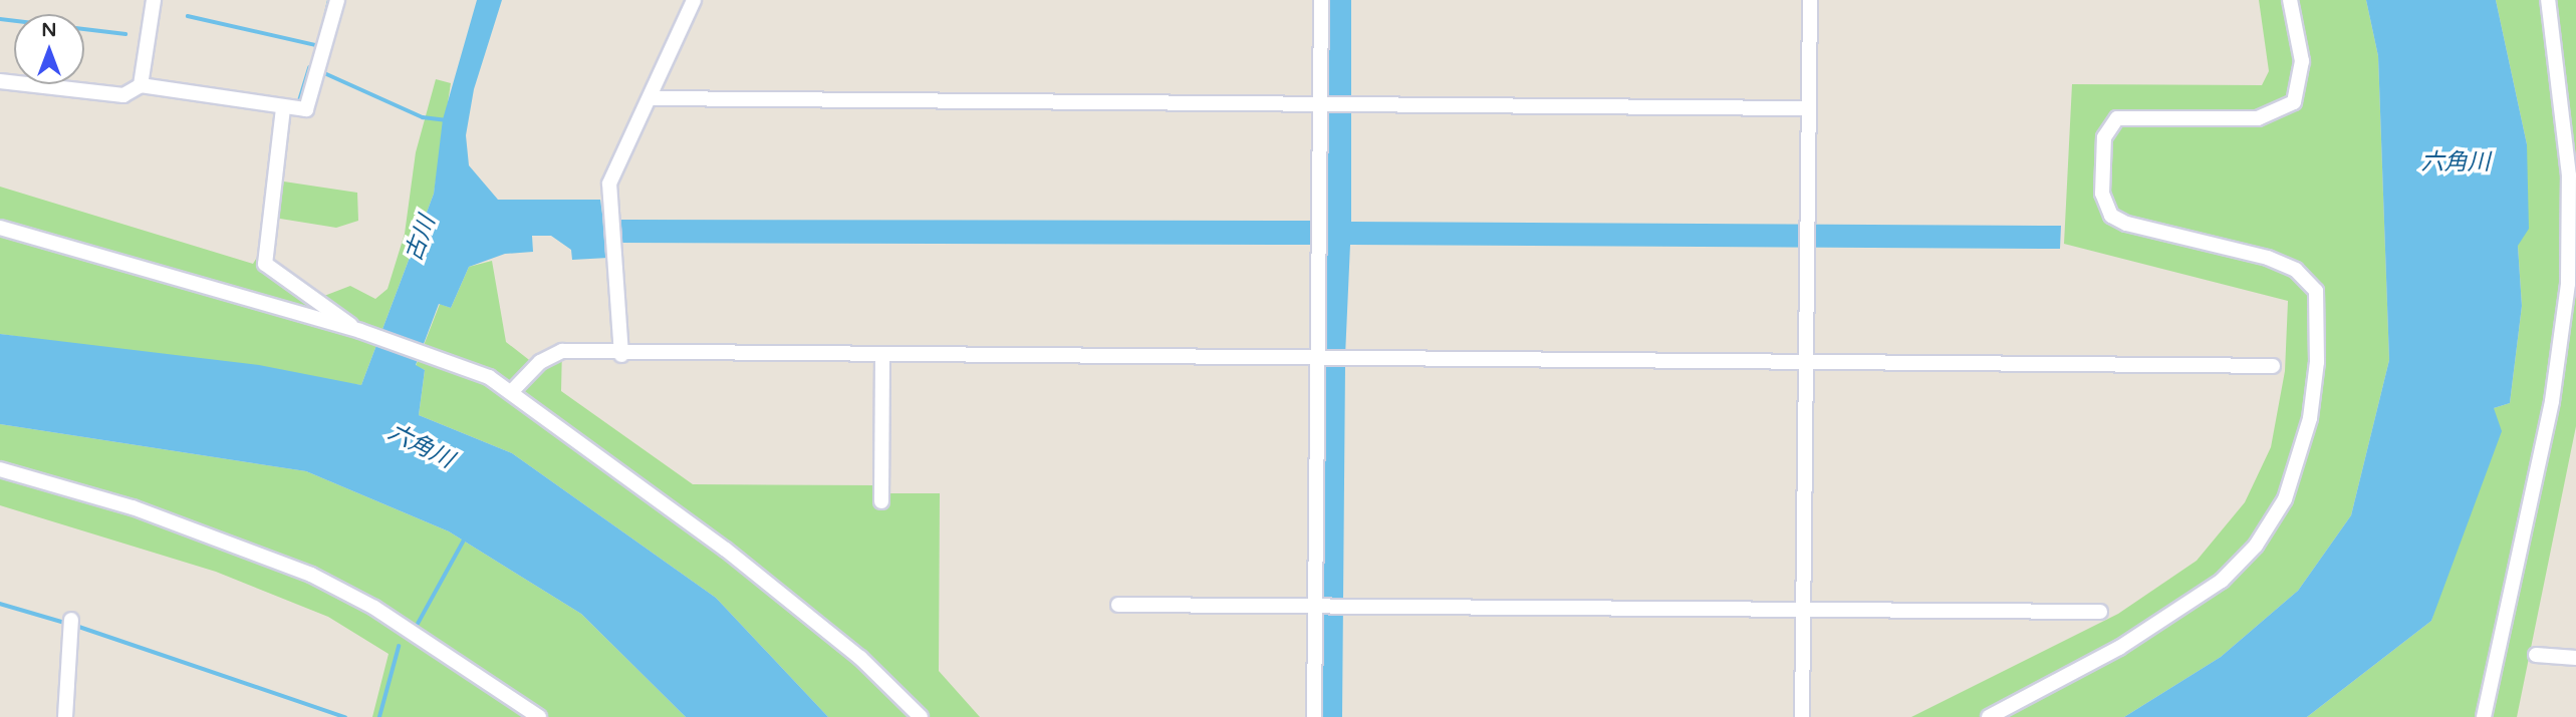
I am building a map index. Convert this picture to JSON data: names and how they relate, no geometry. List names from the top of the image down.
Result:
{
  "water": ["六角川", "古川"],
  "north": "top"
}
